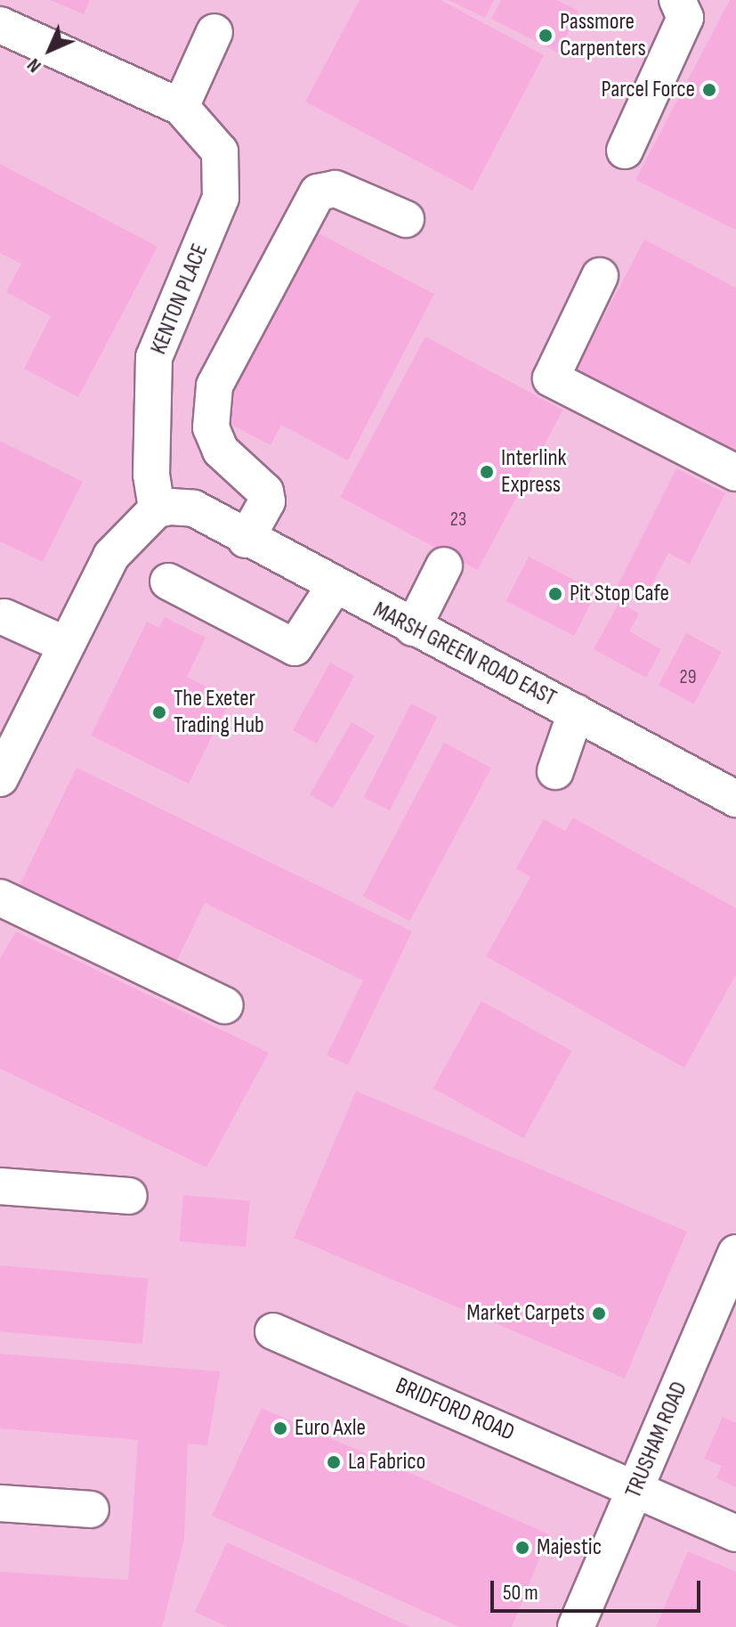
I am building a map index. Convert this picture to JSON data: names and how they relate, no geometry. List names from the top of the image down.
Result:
{
  "streets": {
    "street": [
      "KENTON PLACE",
      "MARSH GREEN ROAD EAST",
      "BRIDFORD ROAD",
      "TRUSHAM ROAD"
    ]
  },
  "crossings": [
    ["KENTON PLACE", "MARSH GREEN ROAD EAST"],
    ["BRIDFORD ROAD", "TRUSHAM ROAD"]
  ],
  "places": [
    "Passmore Carpenters",
    "Parcel Force",
    "Interlink Express",
    "Pit Stop Cafe",
    "The Exeter Trading Hub",
    "Market Carpets",
    "Euro Axle",
    "La Fabrico",
    "Majestic"
  ],
  "house_numbers": ["23", "29"],
  "scale_bar": "50 m",
  "north": "bottom left"
}
